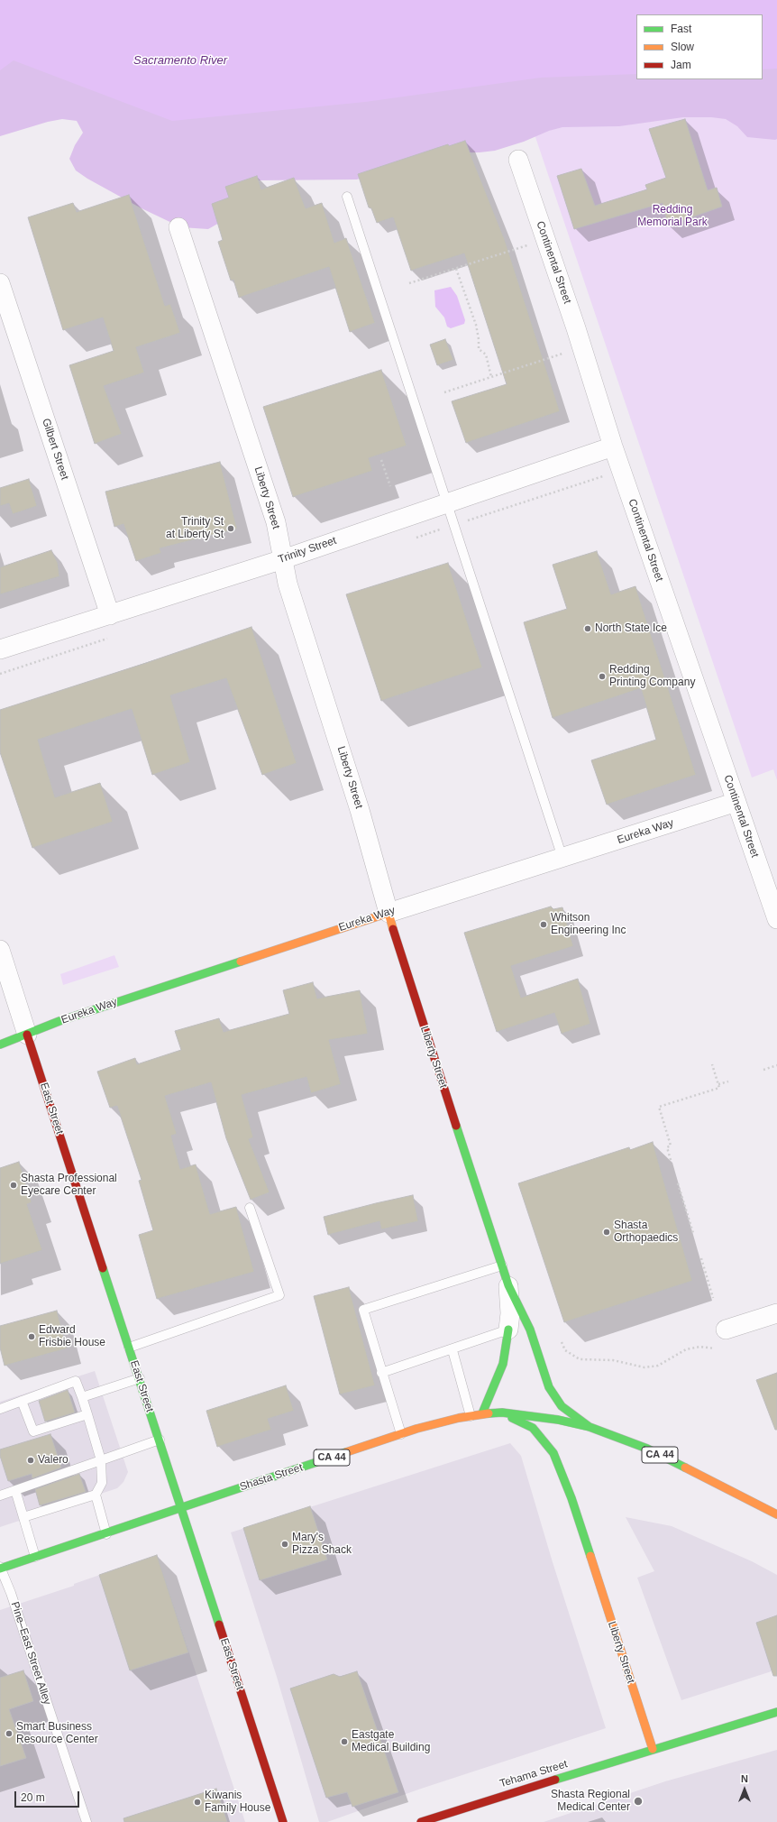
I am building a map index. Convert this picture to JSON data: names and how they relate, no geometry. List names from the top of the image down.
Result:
{
  "streets": {
    "main road": [
      "Liberty Street",
      "Eureka Way",
      "East Street",
      "CA 44",
      "Shasta Street",
      "Tehama Street"
    ],
    "street": ["Continental Street", "Gilbert Street", "Trinity Street"],
    "lane": ["Pine–East Street Alley"]
  },
  "crossings": [
    ["Continental Street", "Trinity Street"],
    ["Continental Street", "Eureka Way"],
    ["Gilbert Street", "Trinity Street"],
    ["Liberty Street", "Trinity Street"],
    ["Liberty Street", "Eureka Way"],
    ["Liberty Street", "Shasta Street"],
    ["Liberty Street", "Tehama Street"],
    ["Eureka Way", "East Street"],
    ["East Street", "Shasta Street"],
    ["CA 44", "Shasta Street"],
    ["Shasta Street", "Pine–East Street Alley"]
  ],
  "water": ["Sacramento River"],
  "parks": ["Redding Memorial Park"],
  "places": [
    "Trinity St at Liberty St",
    "North State Ice",
    "Redding Printing Company",
    "Whitson Engineering Inc",
    "Shasta Professional Eyecare Center",
    "Shasta Orthopaedics",
    "Edward Frisbie House",
    "Valero",
    "Mary's Pizza Shack",
    "Smart Business Resource Center",
    "Eastgate Medical Building",
    "Shasta Regional Medical Center",
    "Kiwanis Family House"
  ],
  "legend": ["Fast", "Slow", "Jam"],
  "scale_bar": "20 m",
  "north": "top"
}
